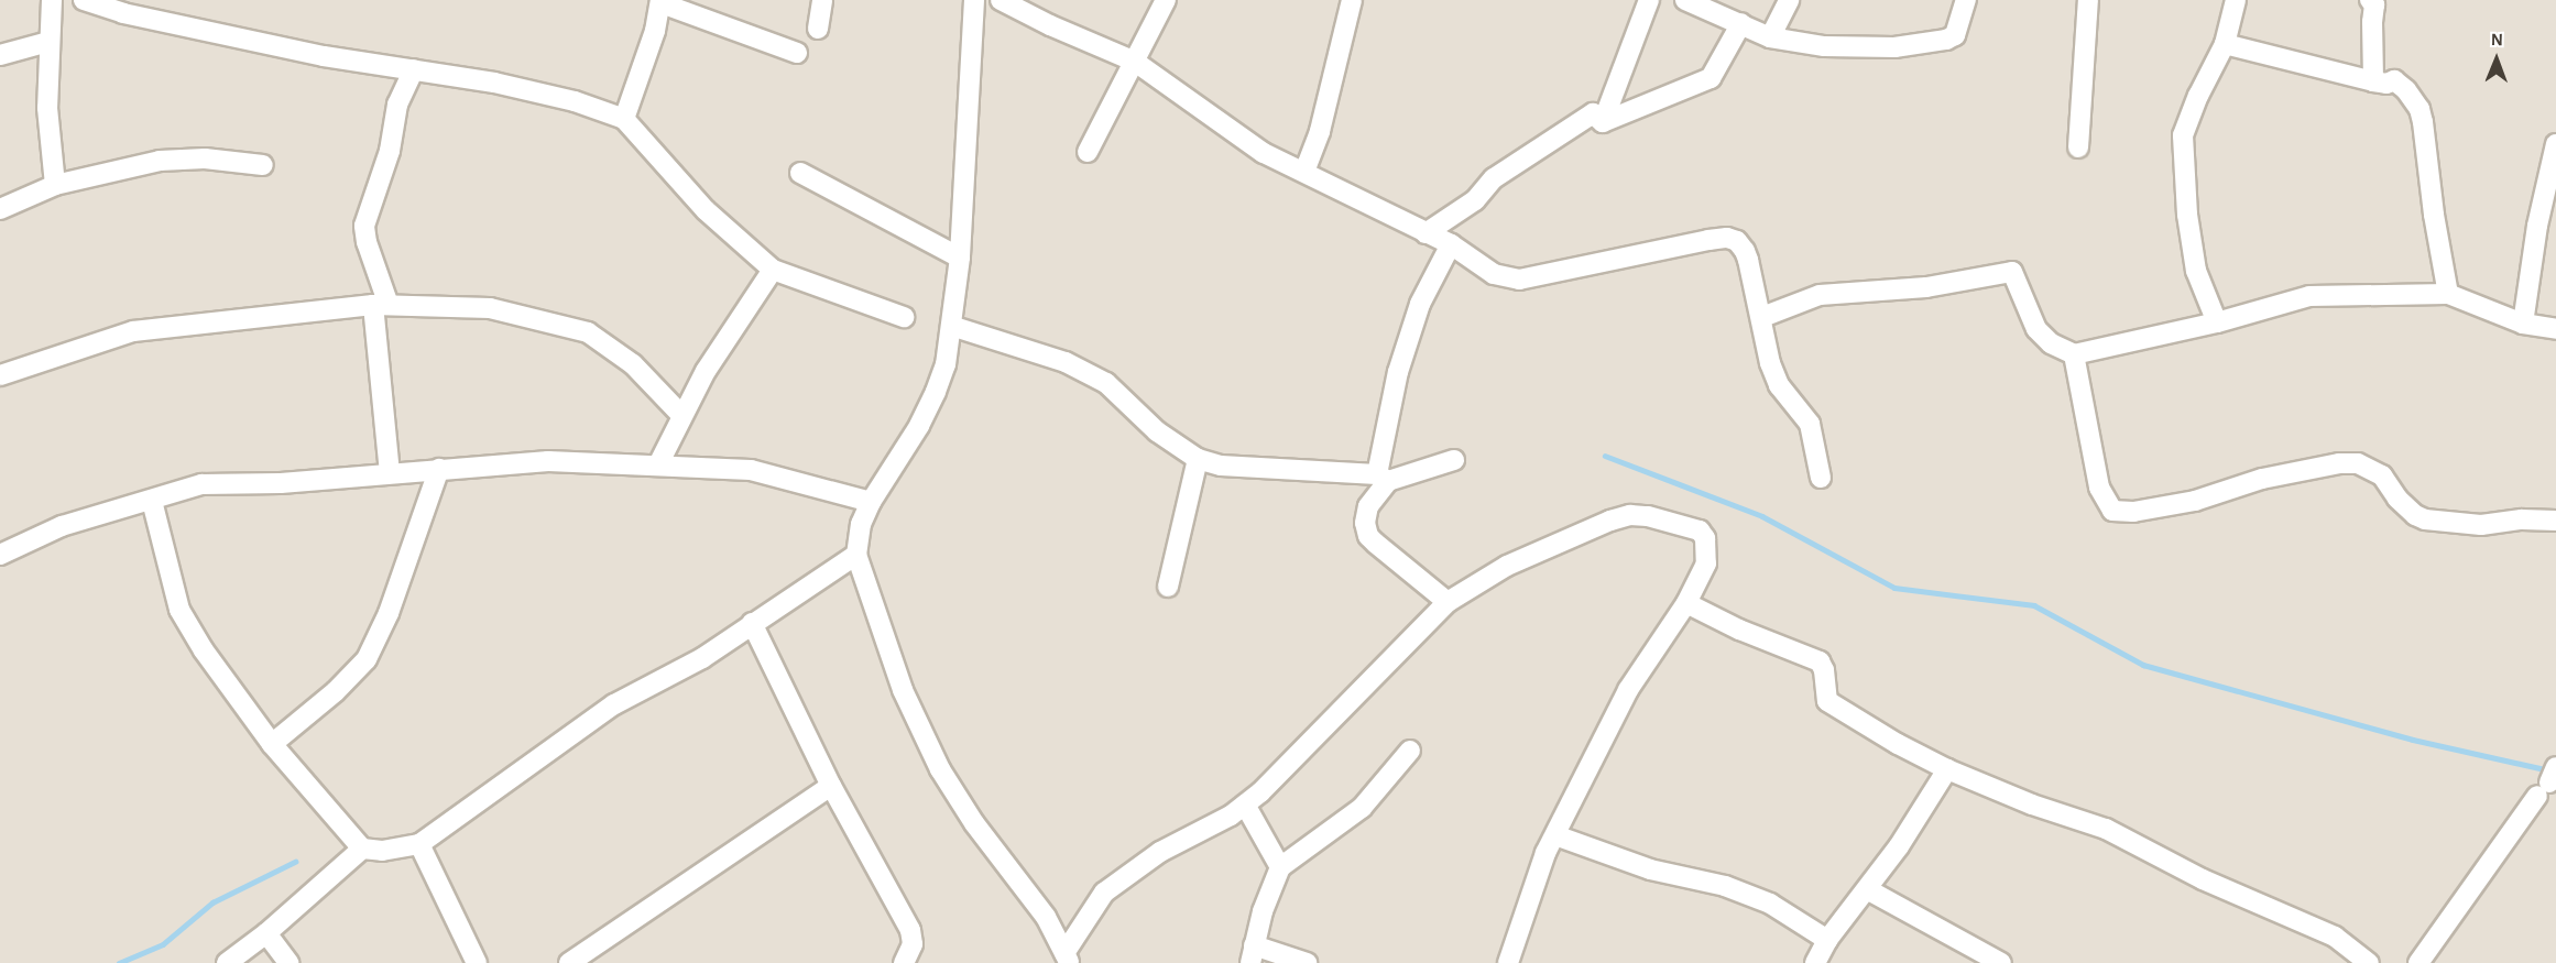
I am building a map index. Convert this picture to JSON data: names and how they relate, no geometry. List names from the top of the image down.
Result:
{
  "north": "top"
}
